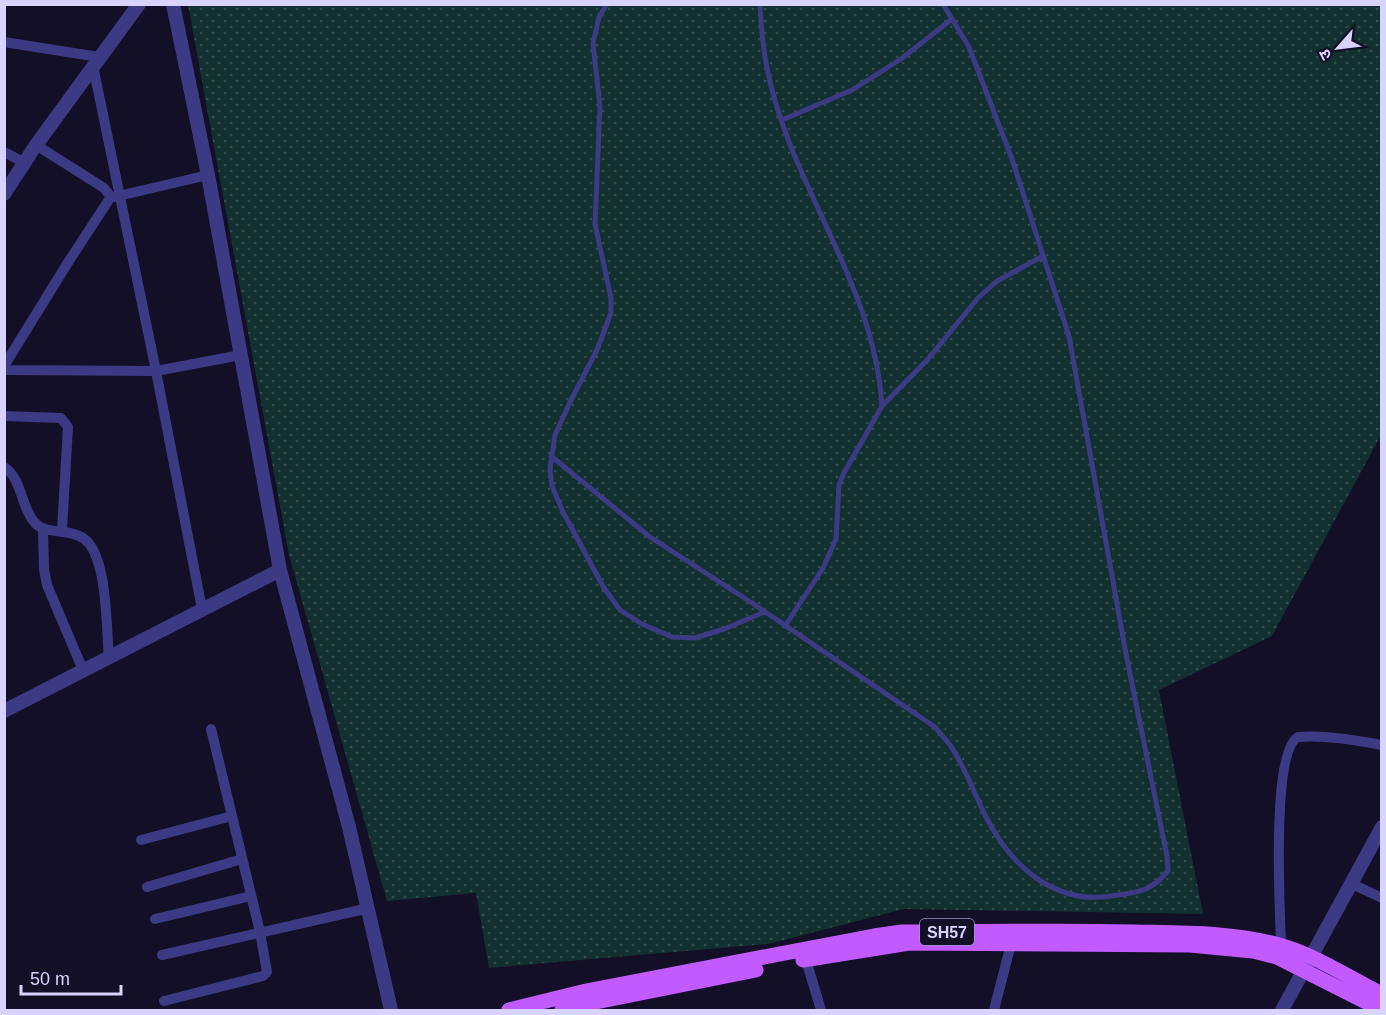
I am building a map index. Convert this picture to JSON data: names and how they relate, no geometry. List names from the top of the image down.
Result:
{
  "streets": {
    "main road": ["SH57"]
  },
  "scale_bar": "50 m",
  "north": "bottom left"
}
